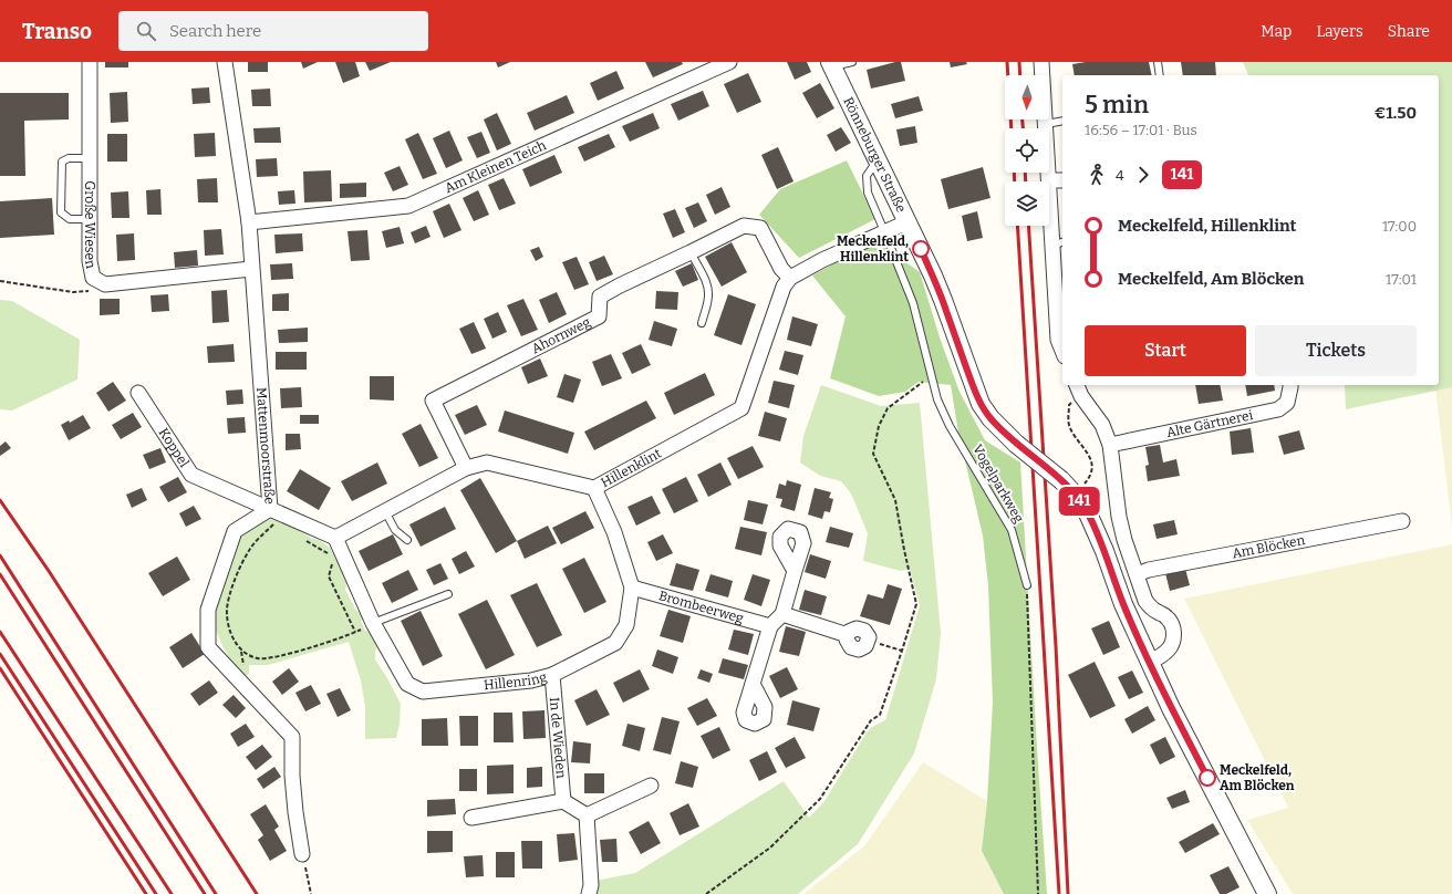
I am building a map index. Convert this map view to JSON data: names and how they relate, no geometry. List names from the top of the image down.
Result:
{
  "streets": {
    "street": [
      "Rönneburger Straße",
      "Am Kleinen Teich",
      "Große Wiesen",
      "Ahornweg",
      "Alte Gärtnerei",
      "Mattenmoorstraße",
      "Koppel",
      "Hillenklint",
      "Am Blöcken",
      "Brombeerweg",
      "Hillenring",
      "In de Wieden"
    ],
    "lane": ["Vogelparkweg"]
  },
  "crossings": [
    ["Rönneburger Straße", "Vogelparkweg"],
    ["Am Kleinen Teich", "Mattenmoorstraße"],
    ["Große Wiesen", "Mattenmoorstraße"],
    ["Ahornweg", "Hillenklint"],
    ["Mattenmoorstraße", "Koppel"],
    ["Hillenklint", "Hillenring"],
    ["Brombeerweg", "Hillenring"],
    ["Hillenring", "In de Wieden"]
  ],
  "places": ["Meckelfeld, Hillenklint", "Meckelfeld, Am Blöcken"],
  "lines": ["bus line 141"],
  "north": "bottom",
  "page": {
    "header": "Transo",
    "search": "Search here",
    "nav": ["Map", "Layers", "Share"],
    "on_map": "141",
    "heading": ["5 min", "16:56 – 17:01 · Bus", "€1.50"],
    "legs": ["4", "141"],
    "list": [
      {
        "name": "Meckelfeld, Hillenklint",
        "value": "17:00"
      },
      {
        "name": "Meckelfeld, Am Blöcken",
        "value": "17:01"
      }
    ],
    "buttons": ["Start", "Tickets"]
  }
}
